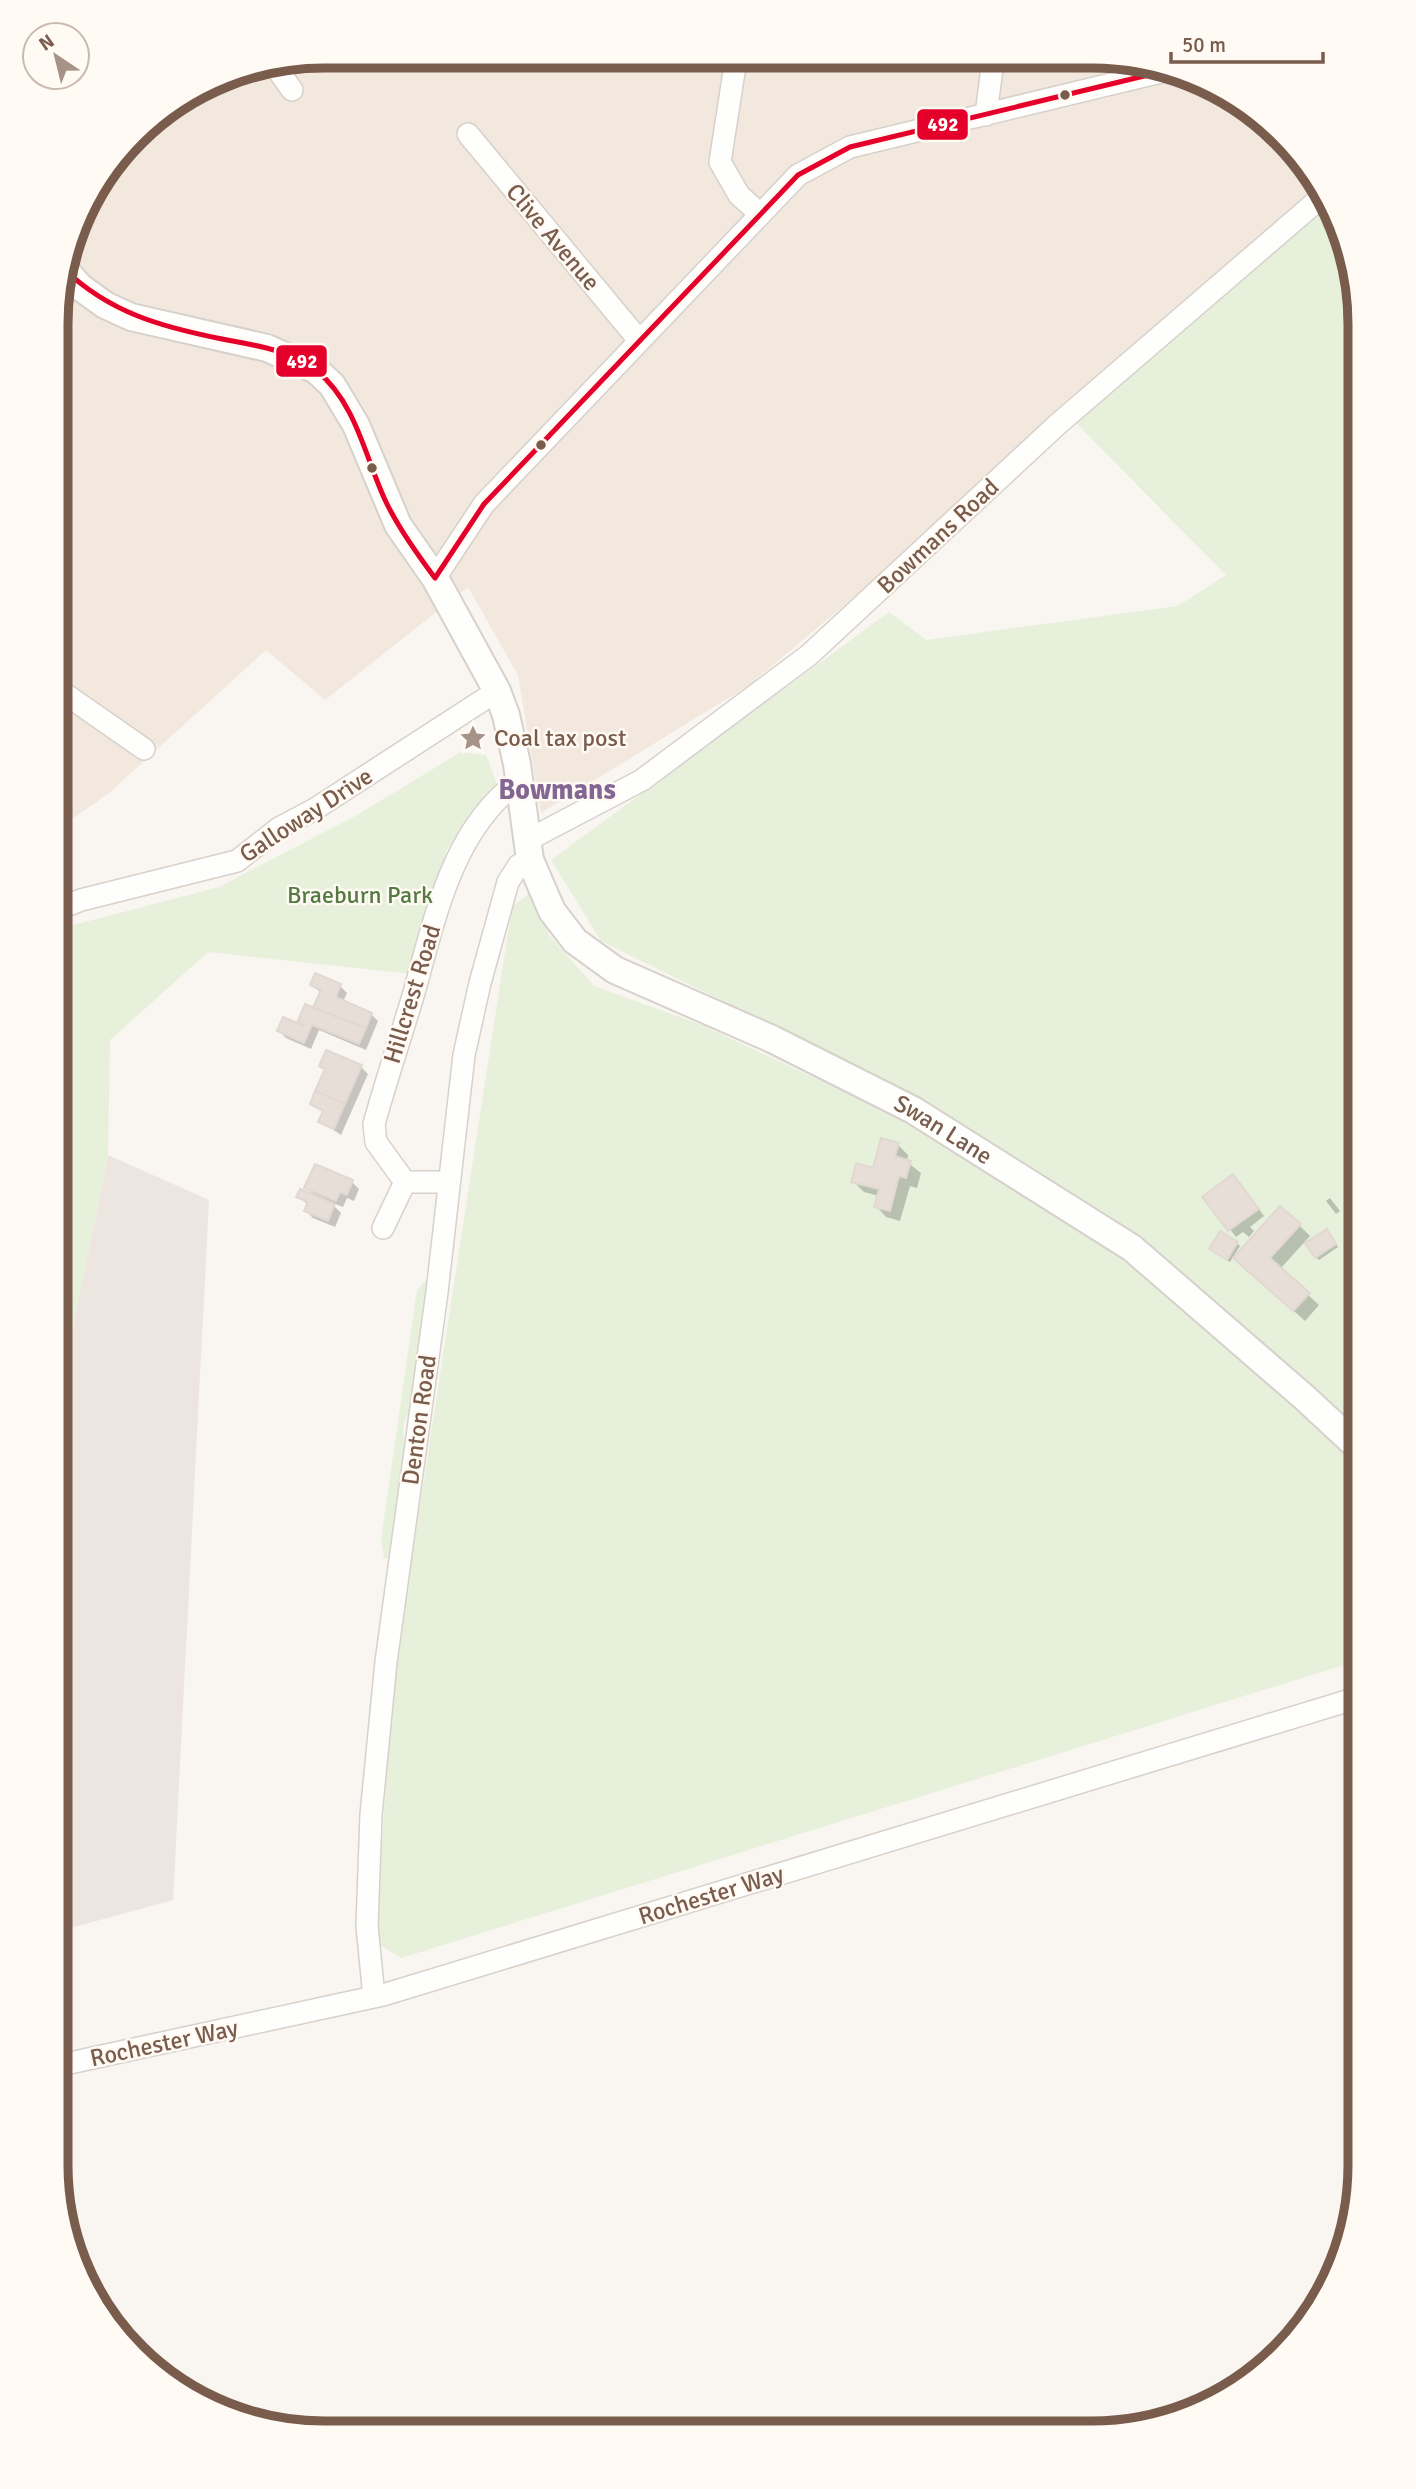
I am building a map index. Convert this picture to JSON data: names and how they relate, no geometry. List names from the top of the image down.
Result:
{
  "streets": {
    "street": [
      "Clive Avenue",
      "Bowmans Road",
      "Galloway Drive",
      "Hillcrest Road",
      "Swan Lane",
      "Denton Road",
      "Rochester Way"
    ]
  },
  "crossings": [
    ["Bowmans Road", "Swan Lane"],
    ["Bowmans Road", "Denton Road"],
    ["Galloway Drive", "Swan Lane"],
    ["Hillcrest Road", "Swan Lane"],
    ["Swan Lane", "Denton Road"],
    ["Denton Road", "Rochester Way"]
  ],
  "districts": ["Bowmans"],
  "parks": ["Braeburn Park"],
  "places": {
    "place": ["Coal tax post"]
  },
  "lines": ["transit line 492"],
  "scale_bar": "50 m",
  "north": "top left"
}
